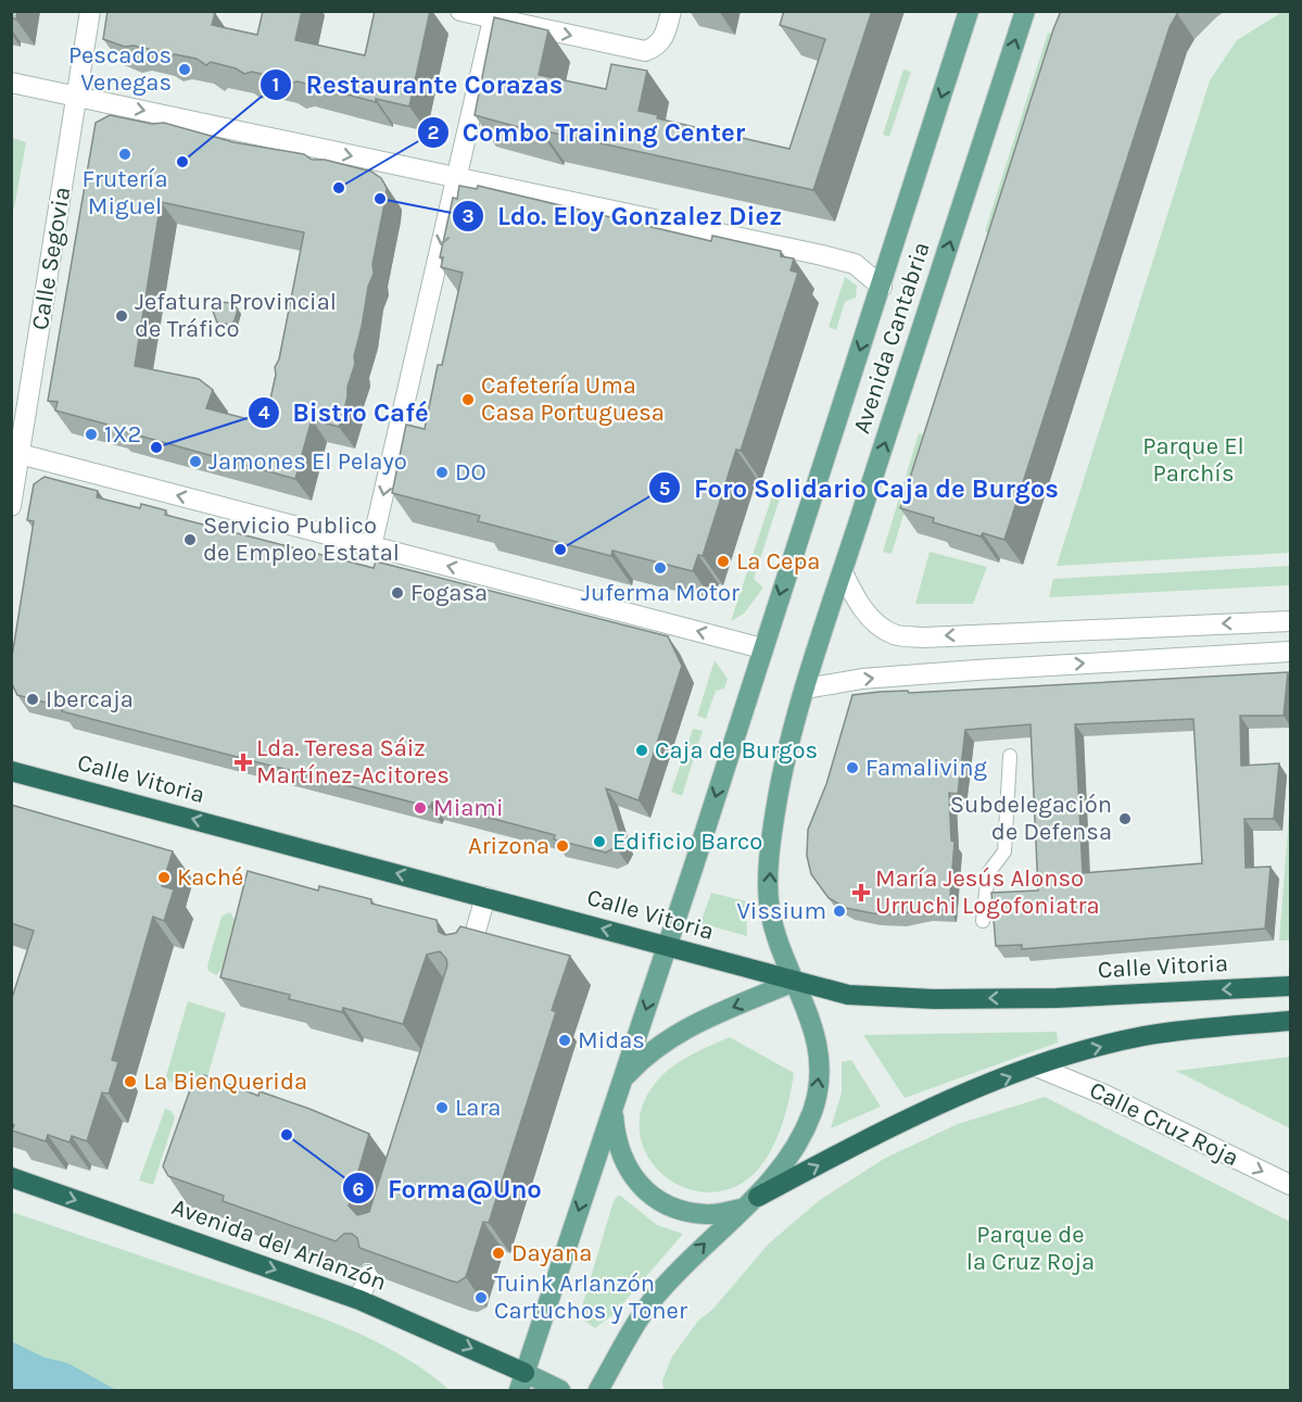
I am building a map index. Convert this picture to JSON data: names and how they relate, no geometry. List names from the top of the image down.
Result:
{
  "streets": {
    "highway": ["Calle Vitoria", "Avenida del Arlanzón"],
    "main road": ["Avenida Cantabria"],
    "street": ["Calle Segovia", "Calle Cruz Roja"]
  },
  "crossings": [
    ["Avenida Cantabria", "Calle Vitoria"]
  ],
  "one_way": ["Calle Vitoria", "Calle Cruz Roja", "Avenida del Arlanzón"],
  "parks": ["Parque El Parchís", "Parque de la Cruz Roja"],
  "places": {
    "other": [
      "Pescados Venegas",
      "Frutería Miguel",
      "Restaurante Corazas",
      "Combo Training Center",
      "Ldo. Eloy Gonzalez Diez",
      "Jefatura Provincial de Tráfico",
      "Cafetería Uma Casa Portuguesa",
      "1X2",
      "Bistro Café",
      "Jamones El Pelayo",
      "DO",
      "Servicio Publico de Empleo Estatal",
      "Foro Solidario Caja de Burgos",
      "La Cepa",
      "Juferma Motor",
      "Fogasa",
      "Ibercaja",
      "Caja de Burgos",
      "Famaliving",
      "Miami",
      "Subdelegación de Defensa",
      "Edificio Barco",
      "Arizona",
      "Kaché",
      "Vissium",
      "Midas",
      "La BienQuerida",
      "Lara",
      "Forma@Uno",
      "Dayana",
      "Tuink Arlanzón Cartuchos y Toner"
    ],
    "health": ["Lda. Teresa Sáiz Martínez-Acitores", "María Jesús Alonso Urruchi Logofoniatra"]
  }
}
